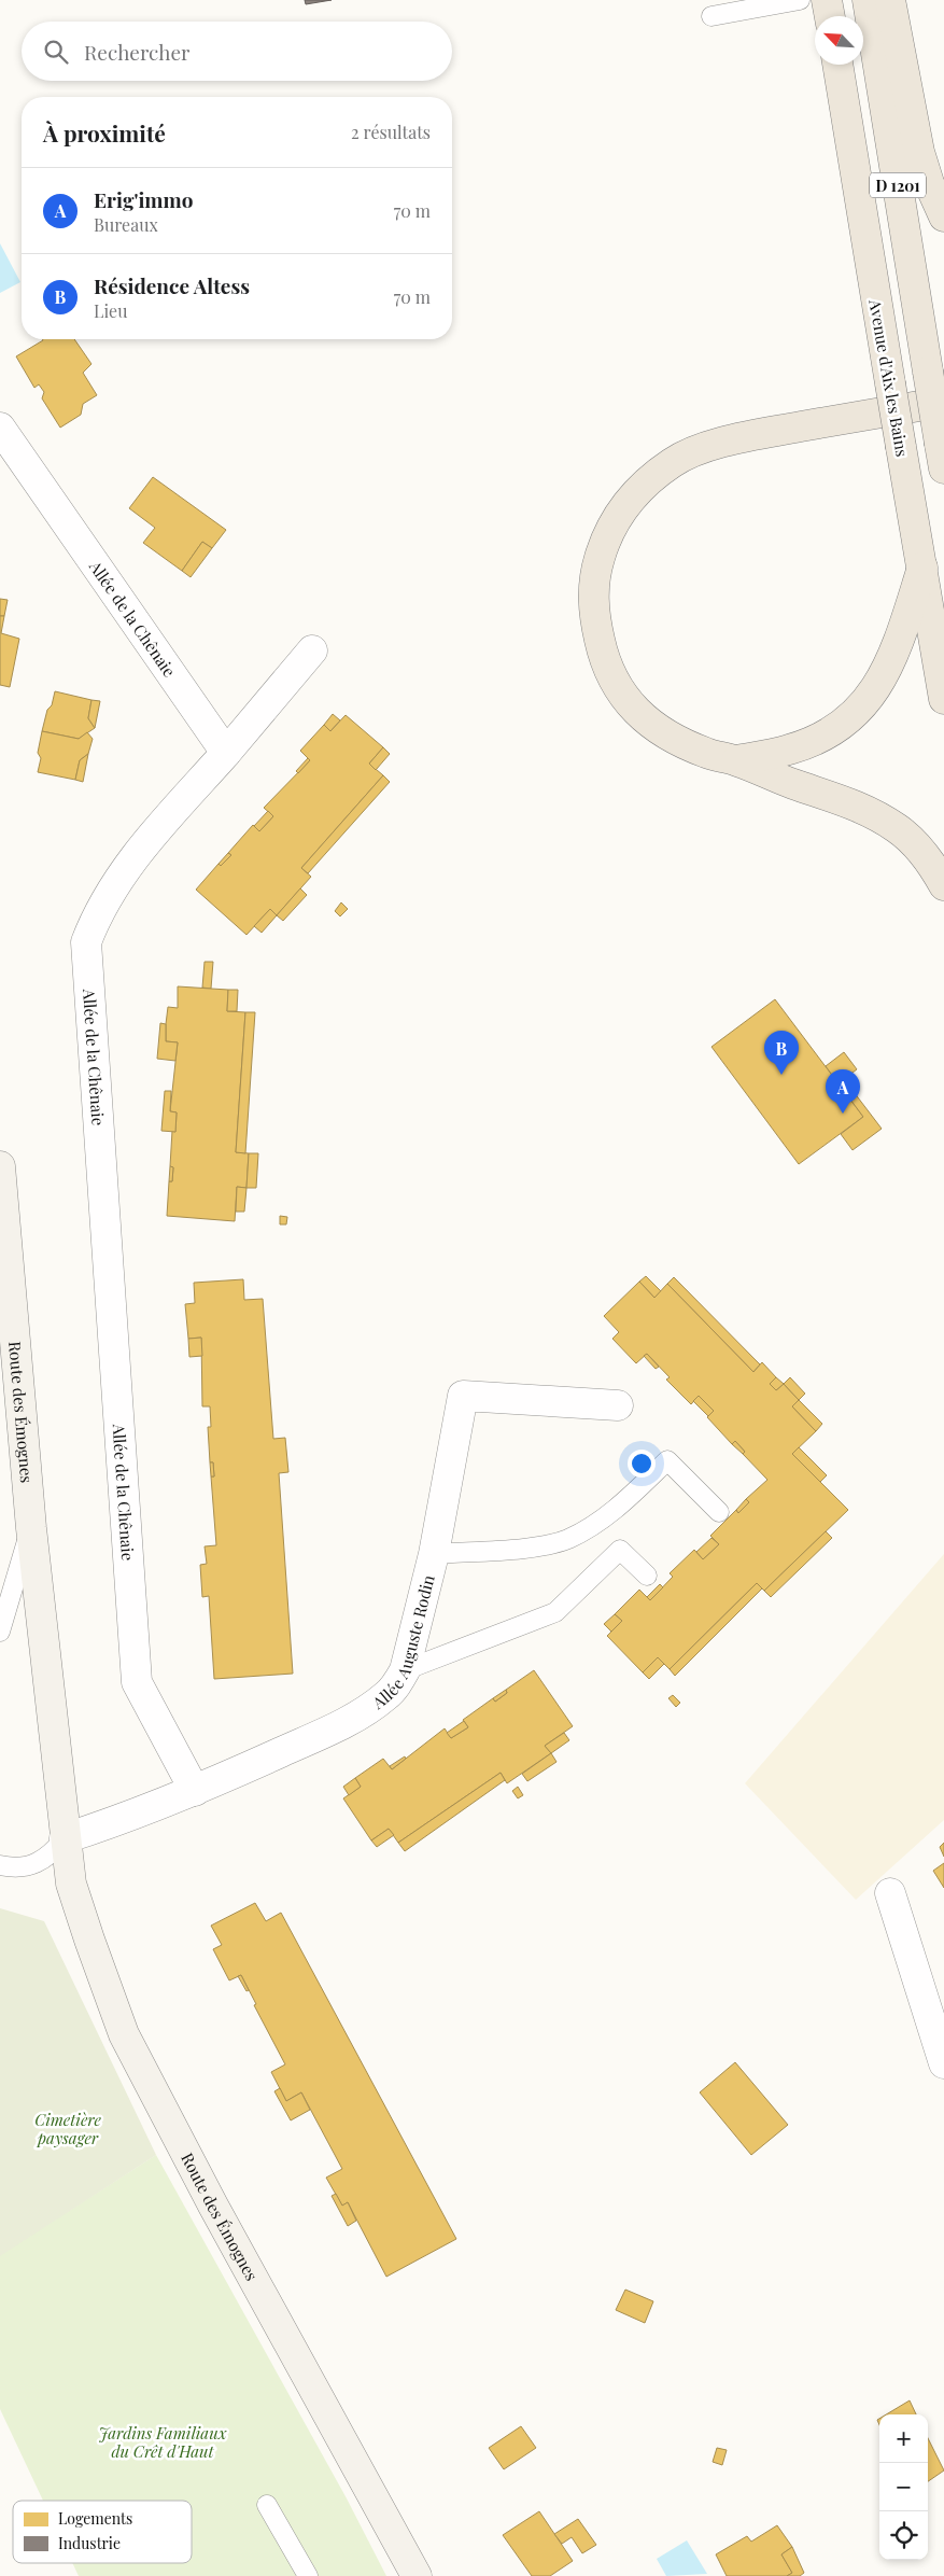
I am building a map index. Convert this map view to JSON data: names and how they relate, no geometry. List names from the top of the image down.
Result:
{
  "streets": {
    "main road": ["D 1201", "Avenue d'Aix les Bains"],
    "street": ["Allée de la Chênaie", "Route des Émognes", "Allée Auguste Rodin"]
  },
  "crossings": [
    ["Allée de la Chênaie", "Allée Auguste Rodin"],
    ["Route des Émognes", "Allée Auguste Rodin"]
  ],
  "parks": ["Cimetière paysager", "Jardins Familiaux du Crêt d'Haut"],
  "legend": ["Logements", "Industrie"],
  "north": "top left",
  "page": {
    "search": "Rechercher",
    "heading": ["À proximité", "2 résultats"],
    "list": [
      {
        "mark": "A",
        "name": "Erig'immo",
        "note": "Bureaux",
        "value": "70 m"
      },
      {
        "mark": "B",
        "name": "Résidence Altess",
        "note": "Lieu",
        "value": "70 m"
      }
    ],
    "pins": ["B", "A"],
    "map_buttons": ["+", "−"]
  }
}
